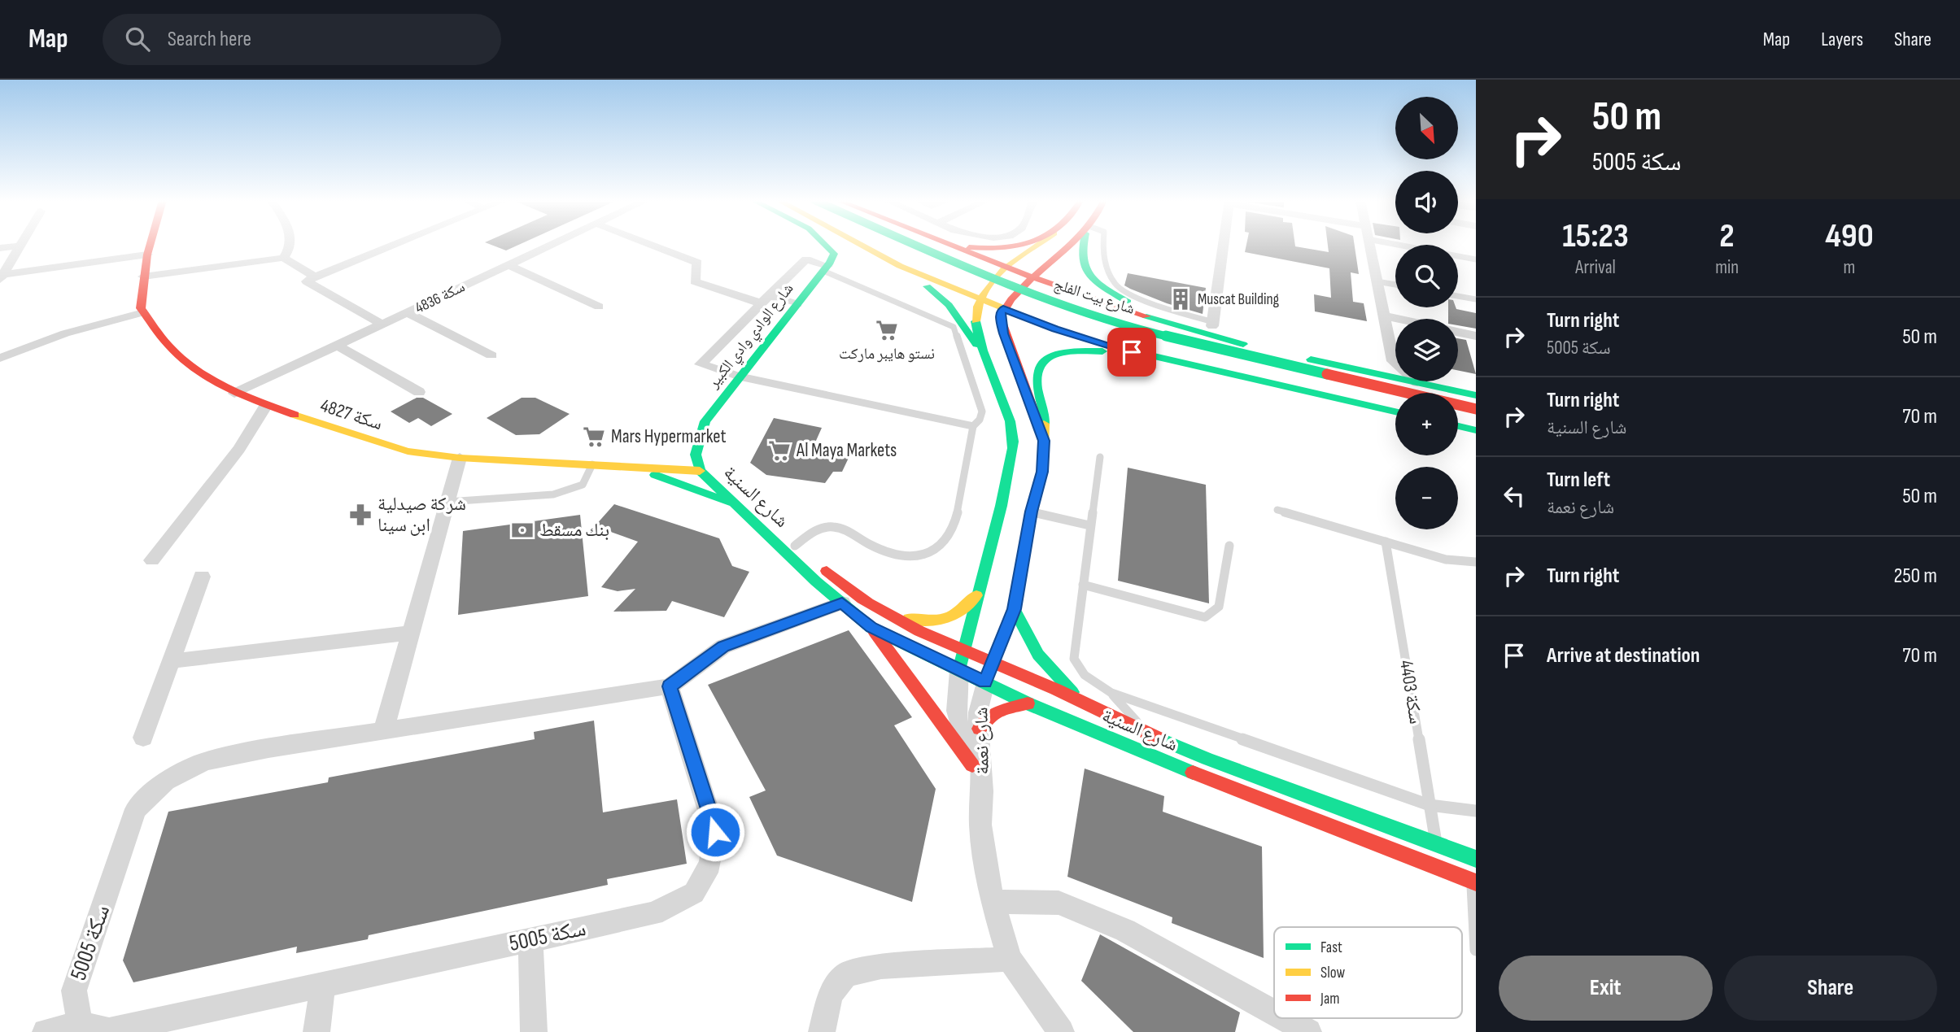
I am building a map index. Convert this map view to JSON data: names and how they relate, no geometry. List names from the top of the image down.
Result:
{
  "streets": {
    "street": [
      "شارع بيت الفلج",
      "سكة 4836",
      "شارع الوادي وادي الكبير",
      "سكة 4827",
      "شارع السنية",
      "شارع نعمة",
      "سكة 5005"
    ],
    "lane": ["سكة 4403"]
  },
  "crossings": [
    ["سكة 4836", "سكة 4827"],
    ["شارع الوادي وادي الكبير", "سكة 4827"],
    ["شارع الوادي وادي الكبير", "شارع السنية"],
    ["سكة 4827", "شارع السنية"],
    ["شارع السنية", "سكة 4403"],
    ["شارع السنية", "شارع نعمة"],
    ["شارع السنية", "سكة 5005"]
  ],
  "places": {
    "building": ["Muscat Building"],
    "supermarket": ["نستو هايبر ماركت", "Mars Hypermarket", "Al Maya Markets"],
    "pharmacy": ["شركة صيدلية ابن سينا"],
    "bank": ["بنك مسقط"]
  },
  "legend": ["Fast", "Slow", "Jam"],
  "north": "bottom right",
  "page": {
    "header": "Map",
    "search": "Search here",
    "nav": ["Map", "Layers", "Share"],
    "turn": ["50 m", "سكة 5005"],
    "map_buttons": ["+", "−"],
    "eta": [
      "15:23",
      "Arrival",
      "2",
      "min",
      "490",
      "m"
    ],
    "list": [
      {
        "name": "Turn right",
        "note": "سكة 5005",
        "value": "50 m"
      },
      {
        "name": "Turn right",
        "note": "شارع السنية",
        "value": "70 m"
      },
      {
        "name": "Turn left",
        "note": "شارع نعمة",
        "value": "50 m"
      },
      {
        "name": "Turn right",
        "value": "250 m"
      },
      {
        "name": "Arrive at destination",
        "value": "70 m"
      }
    ],
    "buttons": ["Exit", "Share"]
  }
}
